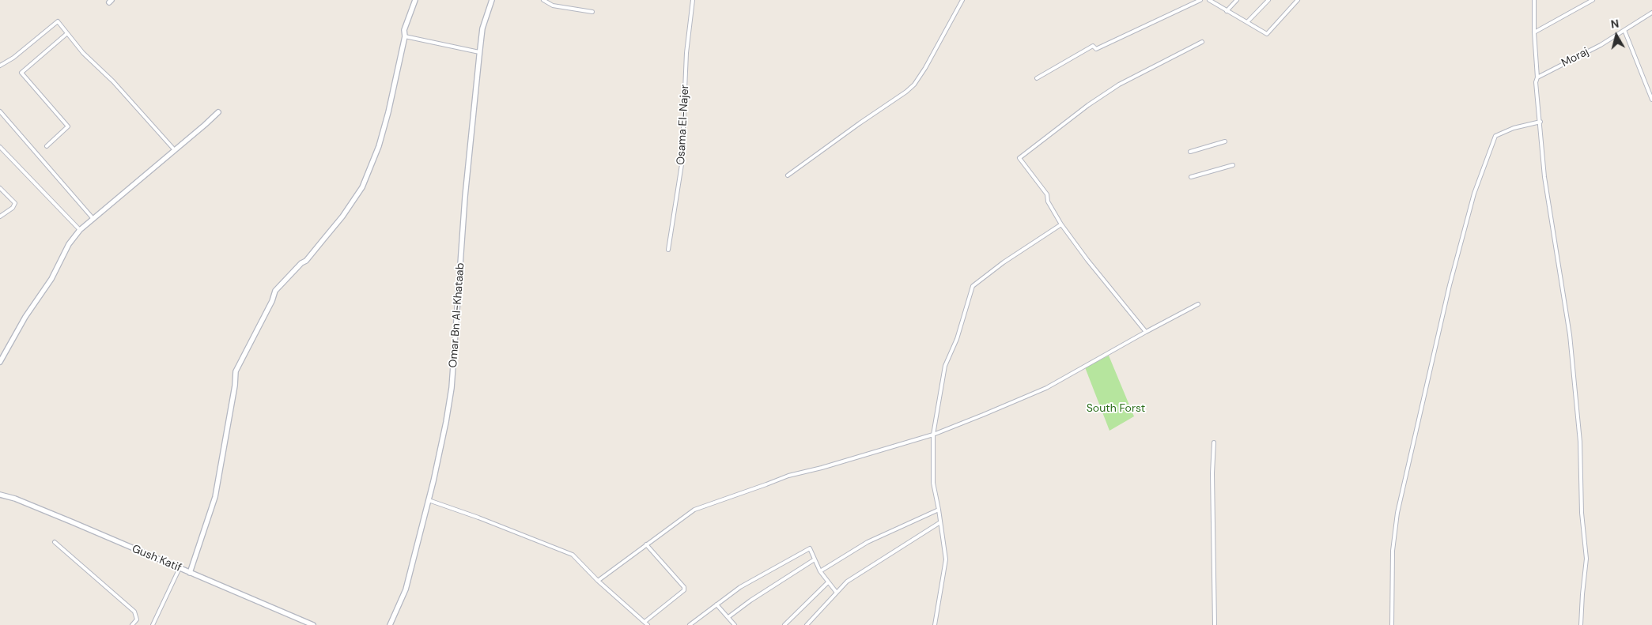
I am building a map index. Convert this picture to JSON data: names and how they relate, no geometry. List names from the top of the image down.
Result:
{
  "streets": {
    "main road": ["Omar Bn Al-Khataab", "Gush Katif"],
    "street": ["Moraj", "Osama El-Najer"]
  },
  "parks": ["South Forst"],
  "north": "top"
}
